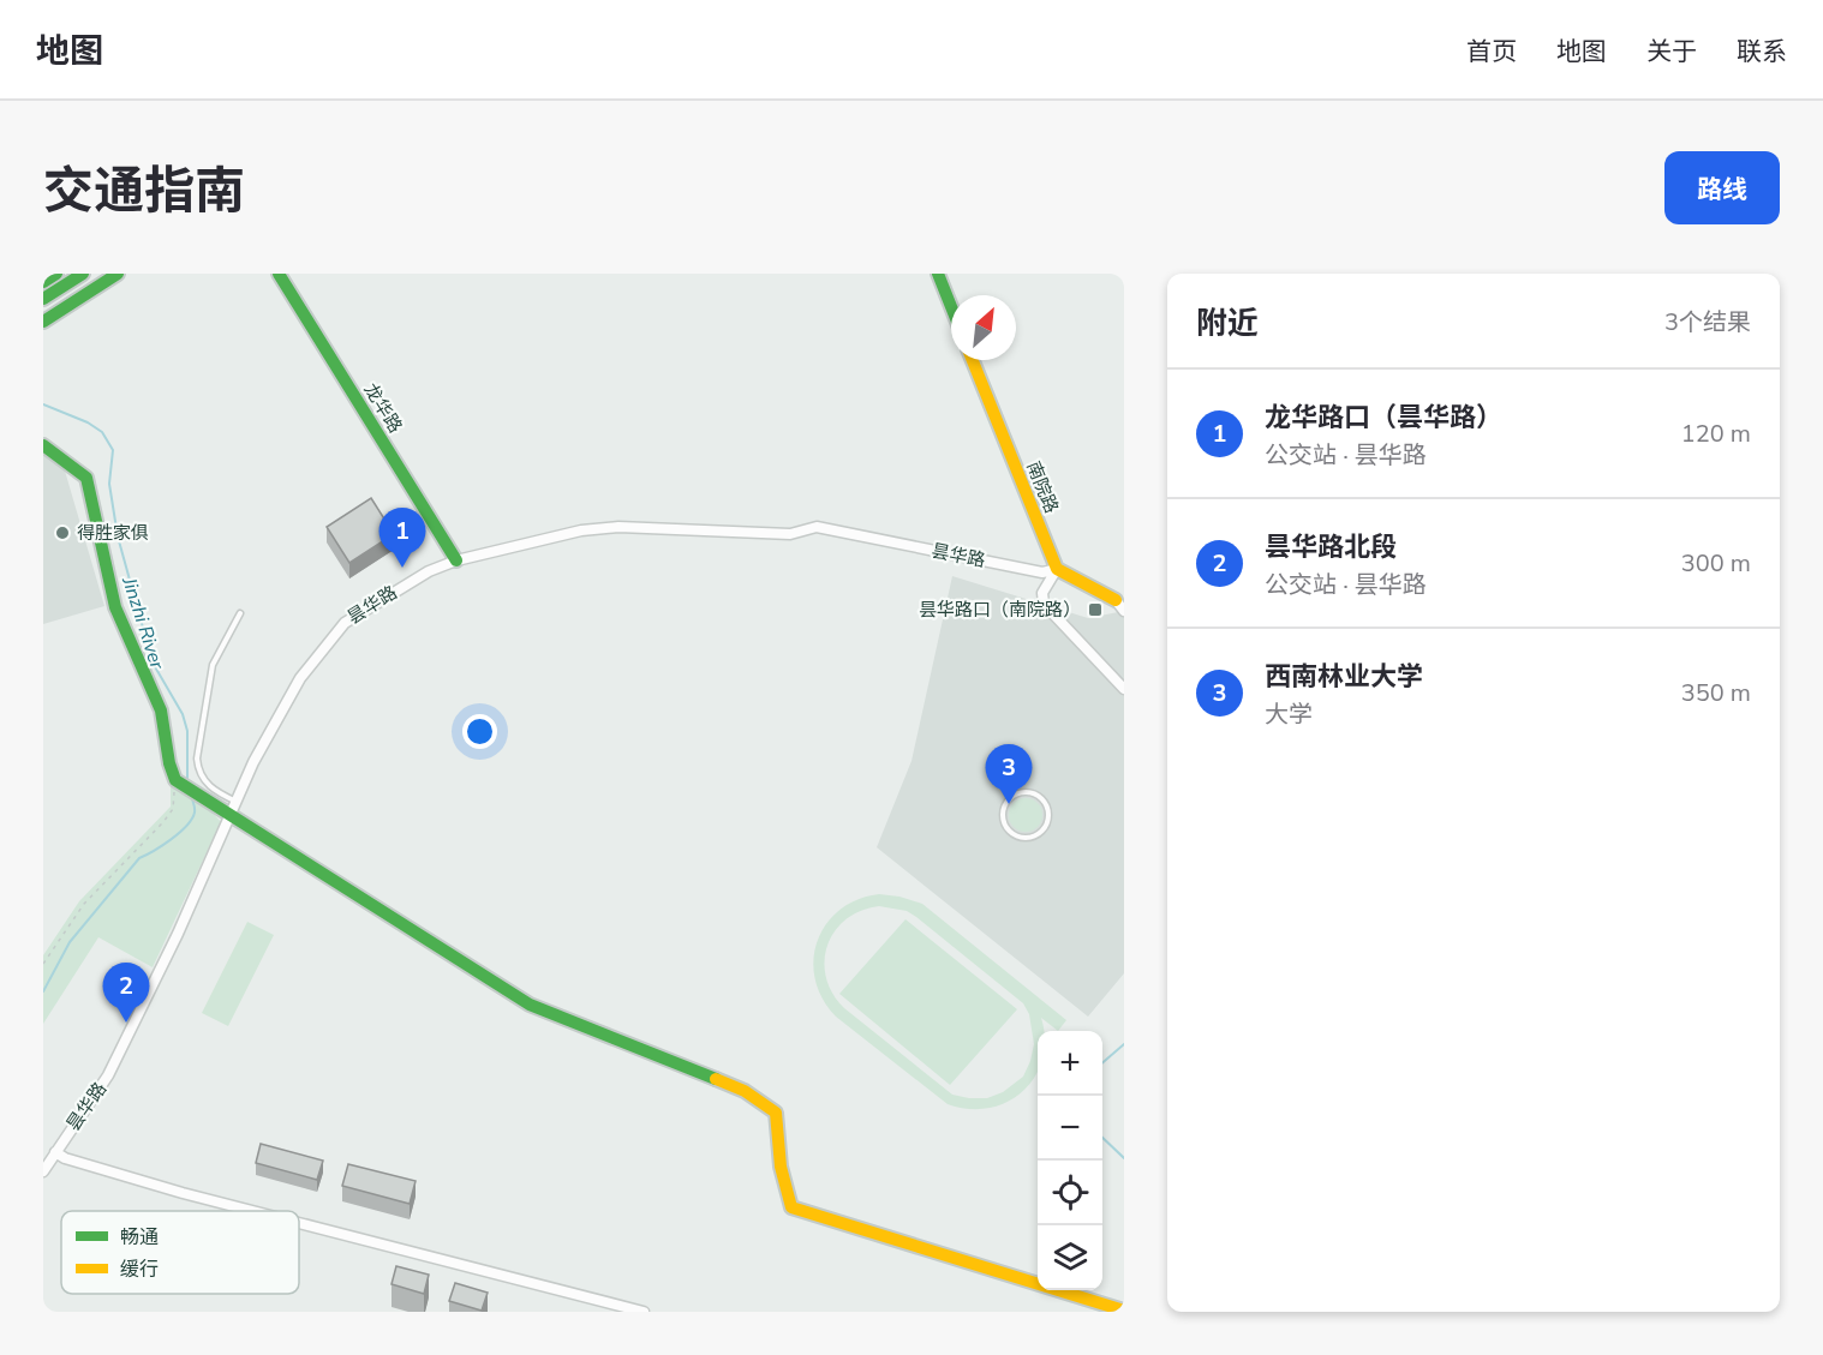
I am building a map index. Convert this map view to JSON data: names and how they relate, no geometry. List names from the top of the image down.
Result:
{
  "streets": {
    "main road": ["龙华路", "南院路"],
    "street": ["昙华路"]
  },
  "crossings": [
    ["龙华路", "昙华路"],
    ["南院路", "昙华路"]
  ],
  "water": ["Jinzhi River"],
  "places": {
    "other": ["得胜家俱"],
    "transit": ["昙华路口（南院路）"]
  },
  "legend": ["畅通", "缓行"],
  "north": "top right",
  "page": {
    "header": "地图",
    "nav": [
      "首页",
      "地图",
      "关于",
      "联系"
    ],
    "title": "交通指南",
    "buttons": "路线",
    "heading": ["附近", "3个结果"],
    "list": [
      {
        "mark": "1",
        "name": "龙华路口（昙华路）",
        "note": "公交站 · 昙华路",
        "value": "120 m"
      },
      {
        "mark": "2",
        "name": "昙华路北段",
        "note": "公交站 · 昙华路",
        "value": "300 m"
      },
      {
        "mark": "3",
        "name": "西南林业大学",
        "note": "大学",
        "value": "350 m"
      }
    ],
    "pins": ["1", "3", "2"],
    "map_buttons": ["+", "−"]
  }
}
